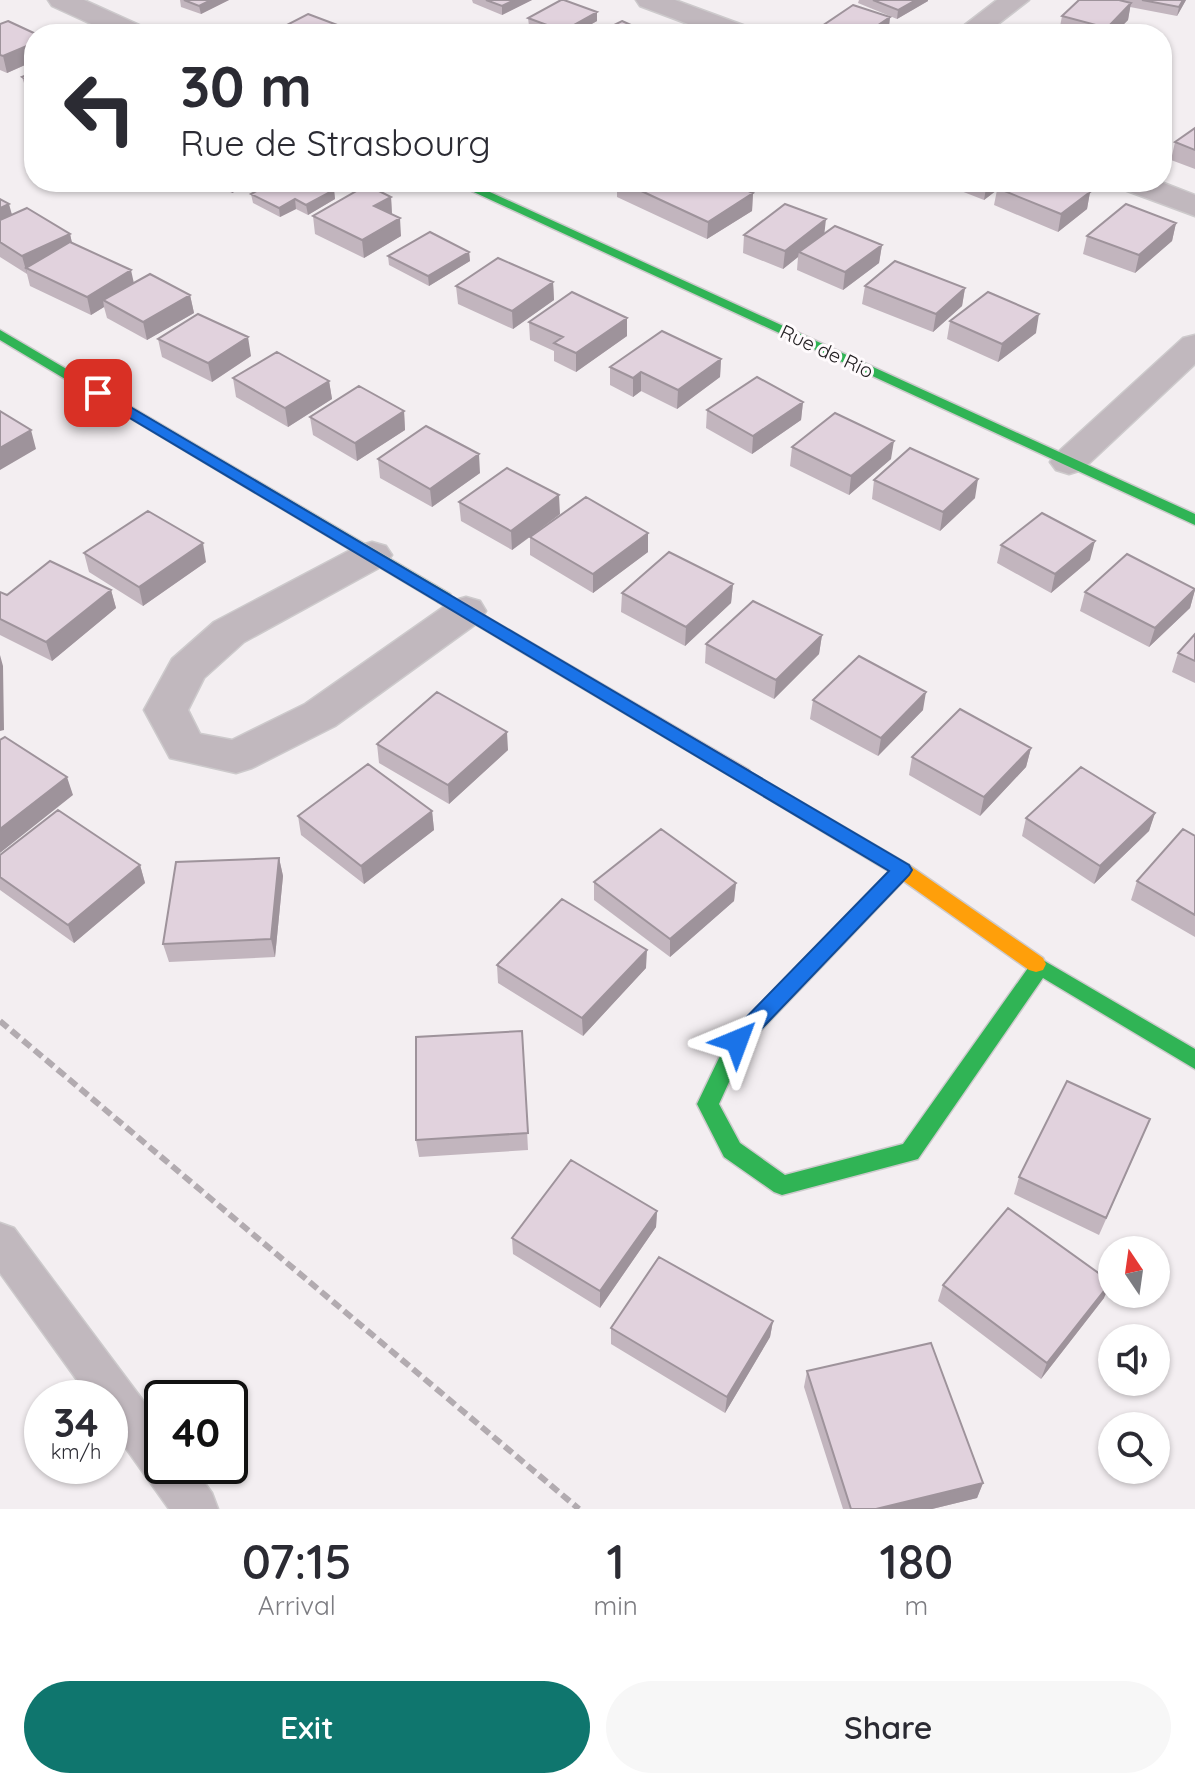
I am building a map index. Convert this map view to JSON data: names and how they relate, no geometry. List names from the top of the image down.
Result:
{
  "streets": {
    "street": ["Rue de Rio"]
  },
  "north": "top",
  "page": {
    "turn": ["30 m", "Rue de Strasbourg"],
    "speed": "34 km/h",
    "limit": "40",
    "eta": [
      "07:15",
      "Arrival",
      "1",
      "min",
      "180",
      "m"
    ],
    "buttons": ["Exit", "Share"]
  }
}
